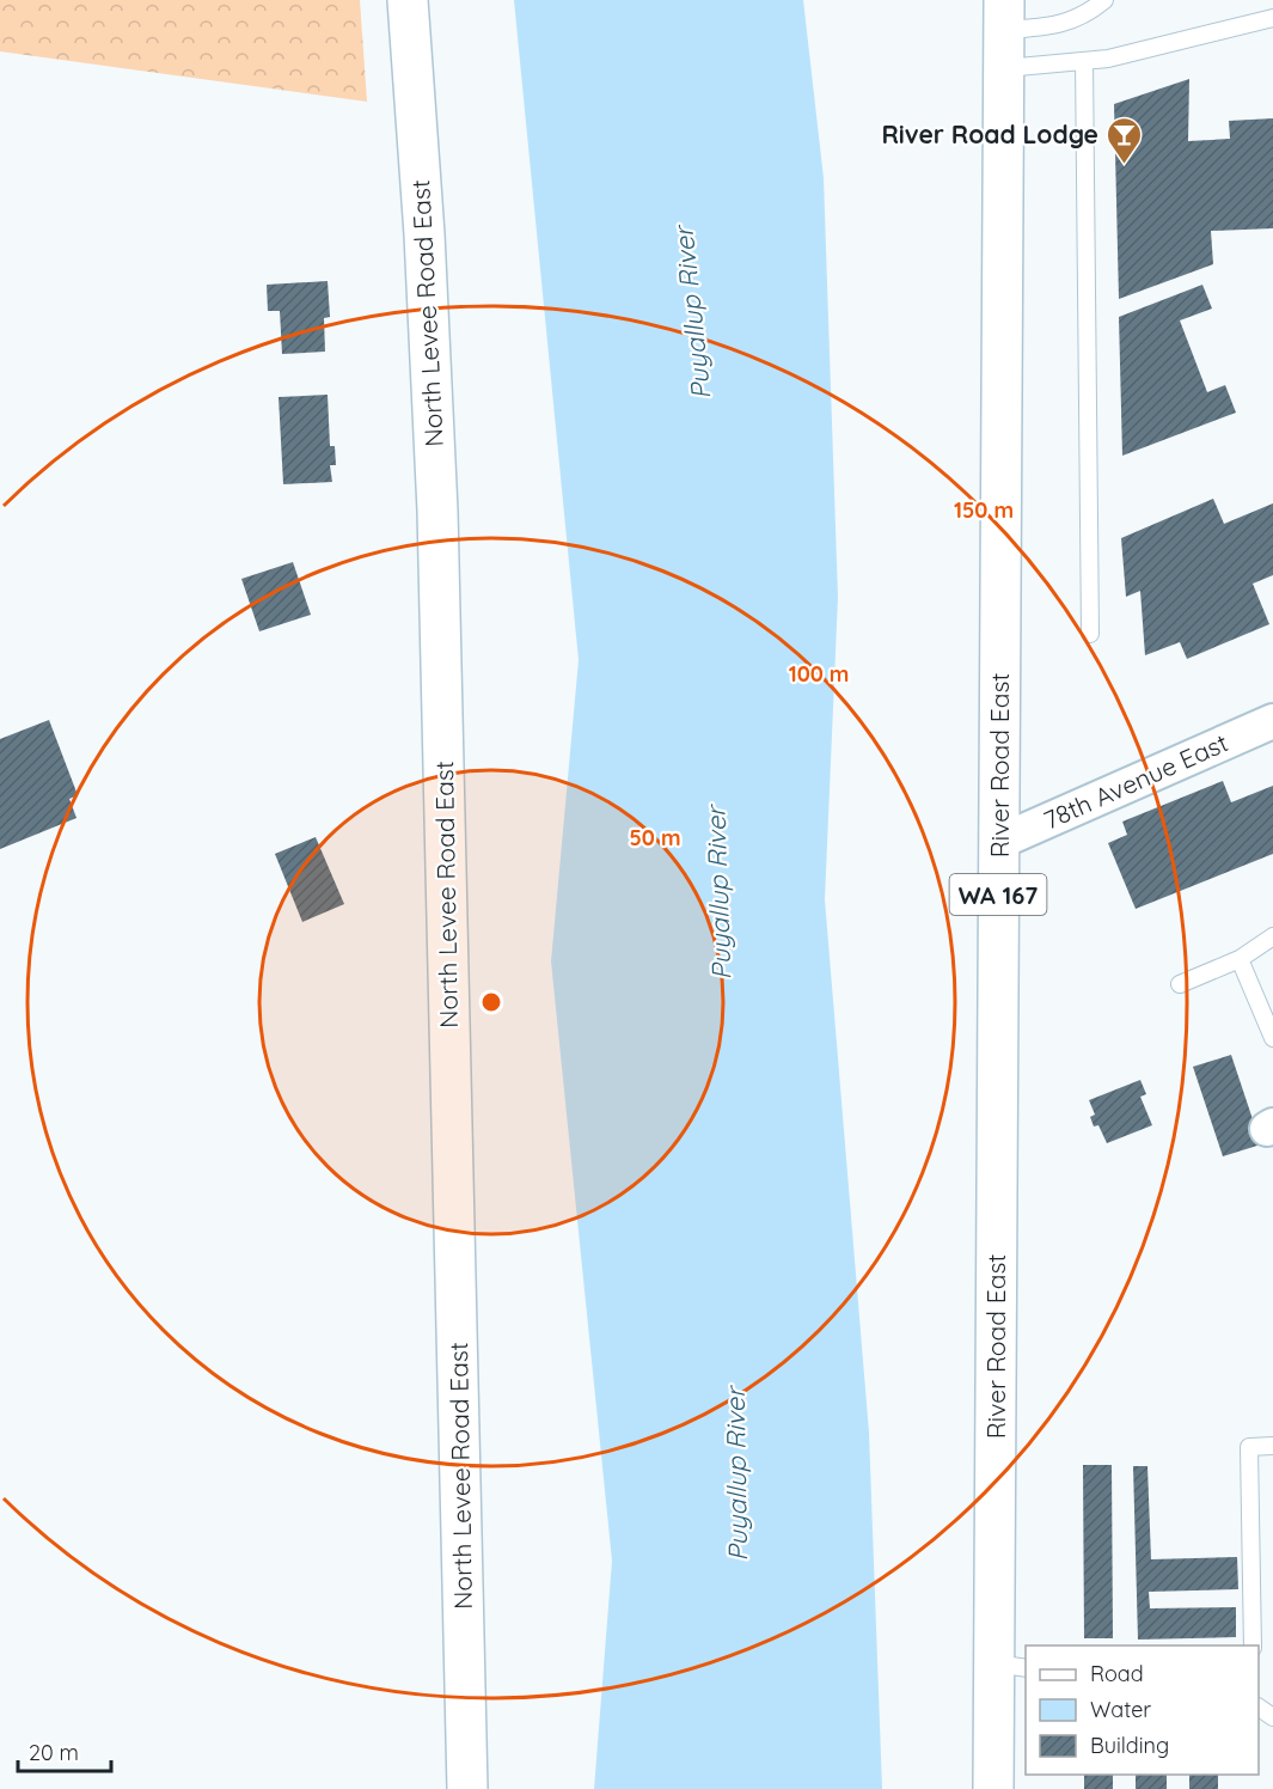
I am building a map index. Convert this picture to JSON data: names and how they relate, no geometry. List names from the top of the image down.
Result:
{
  "streets": {
    "street": [
      "North Levee Road East",
      "River Road East",
      "78th Avenue East",
      "WA 167"
    ]
  },
  "crossings": [
    ["River Road East", "78th Avenue East"]
  ],
  "water": ["Puyallup River"],
  "places": {
    "bar": ["River Road Lodge"]
  },
  "legend": ["Road", "Water", "Building"],
  "scale_bar": "20 m",
  "rings": ["150 m", "100 m", "50 m"]
}
